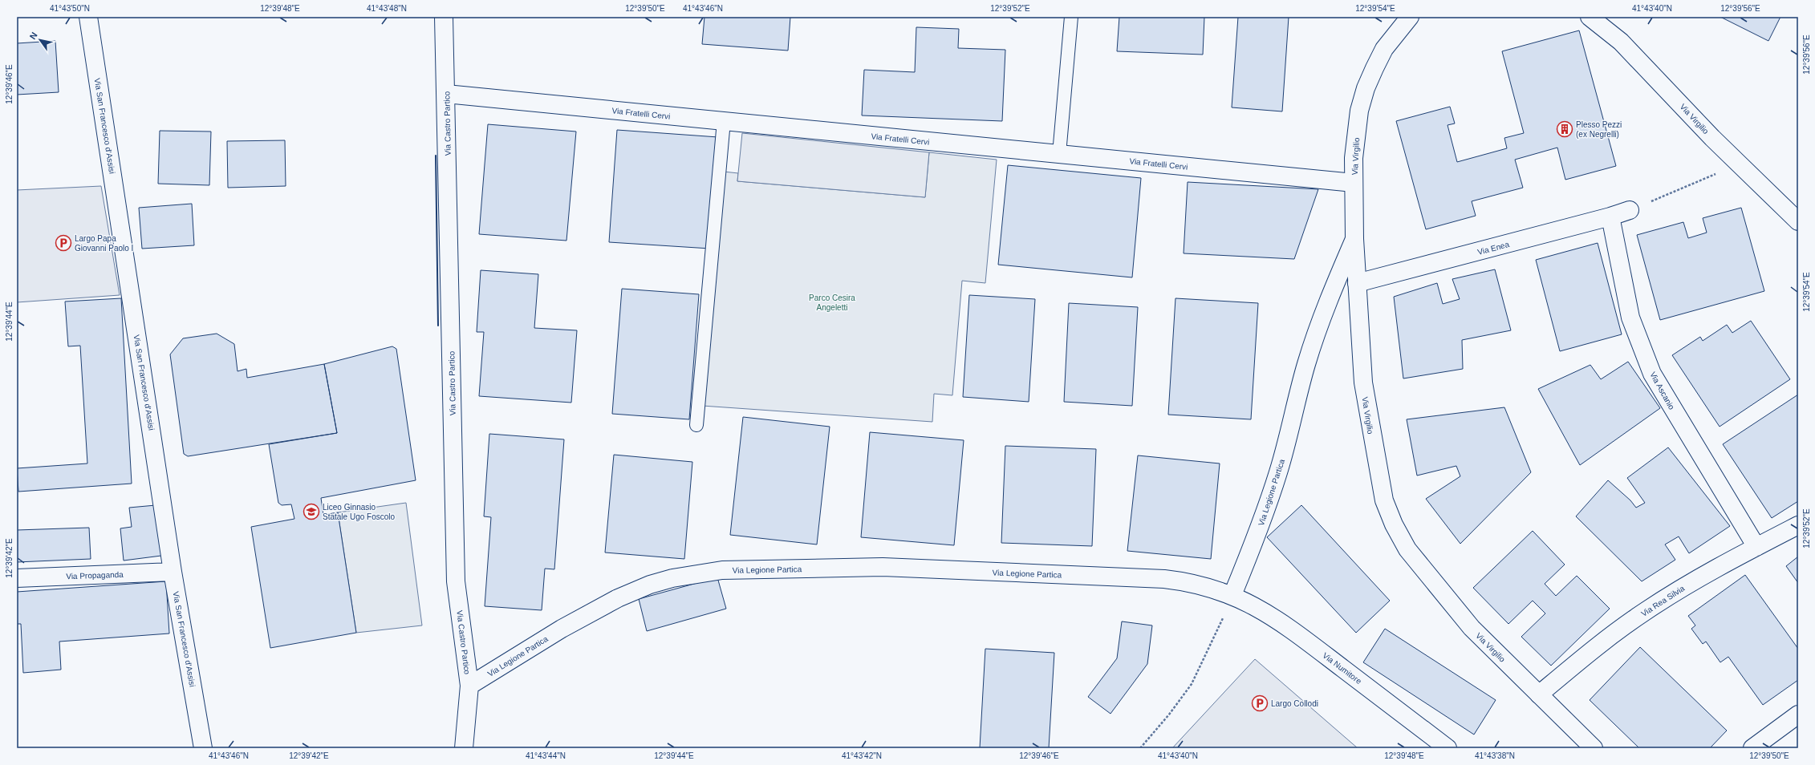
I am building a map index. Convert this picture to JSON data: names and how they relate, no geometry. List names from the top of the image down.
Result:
{
  "streets": {
    "street": [
      "Via Fratelli Cervi",
      "Via Virgilio",
      "Via Castro Partico",
      "Via San Francesco d'Assisi",
      "Via Enea",
      "Via Ascanio",
      "Via Legione Partica",
      "Via Propaganda",
      "Via Rea Silvia",
      "Via Numitore"
    ]
  },
  "crossings": [
    ["Via Fratelli Cervi", "Via Virgilio"],
    ["Via Fratelli Cervi", "Via Castro Partico"],
    ["Via Virgilio", "Via Enea"],
    ["Via Virgilio", "Via Legione Partica"],
    ["Via Virgilio", "Via Rea Silvia"],
    ["Via Castro Partico", "Via Legione Partica"],
    ["Via San Francesco d'Assisi", "Via Propaganda"],
    ["Via Enea", "Via Ascanio"],
    ["Via Ascanio", "Via Rea Silvia"],
    ["Via Legione Partica", "Via Numitore"]
  ],
  "parks": ["Parco Cesira Angeletti"],
  "places": {
    "building": ["Plesso Pezzi (ex Negrelli)"],
    "parking": ["Largo Papa Giovanni Paolo I", "Largo Collodi"],
    "school or university": ["Liceo Ginnasio Statale Ugo Foscolo"]
  },
  "north": "top left",
  "coordinates": [
    "41°43'50\"N",
    "12°39'48\"E",
    "41°43'48\"N",
    "12°39'50\"E",
    "41°43'46\"N",
    "12°39'52\"E",
    "12°39'54\"E",
    "41°43'40\"N",
    "12°39'56\"E",
    "12°39'46\"E",
    "12°39'44\"E",
    "12°39'42\"E",
    "41°43'44\"N",
    "41°43'42\"N",
    "41°43'38\"N"
  ]
}
